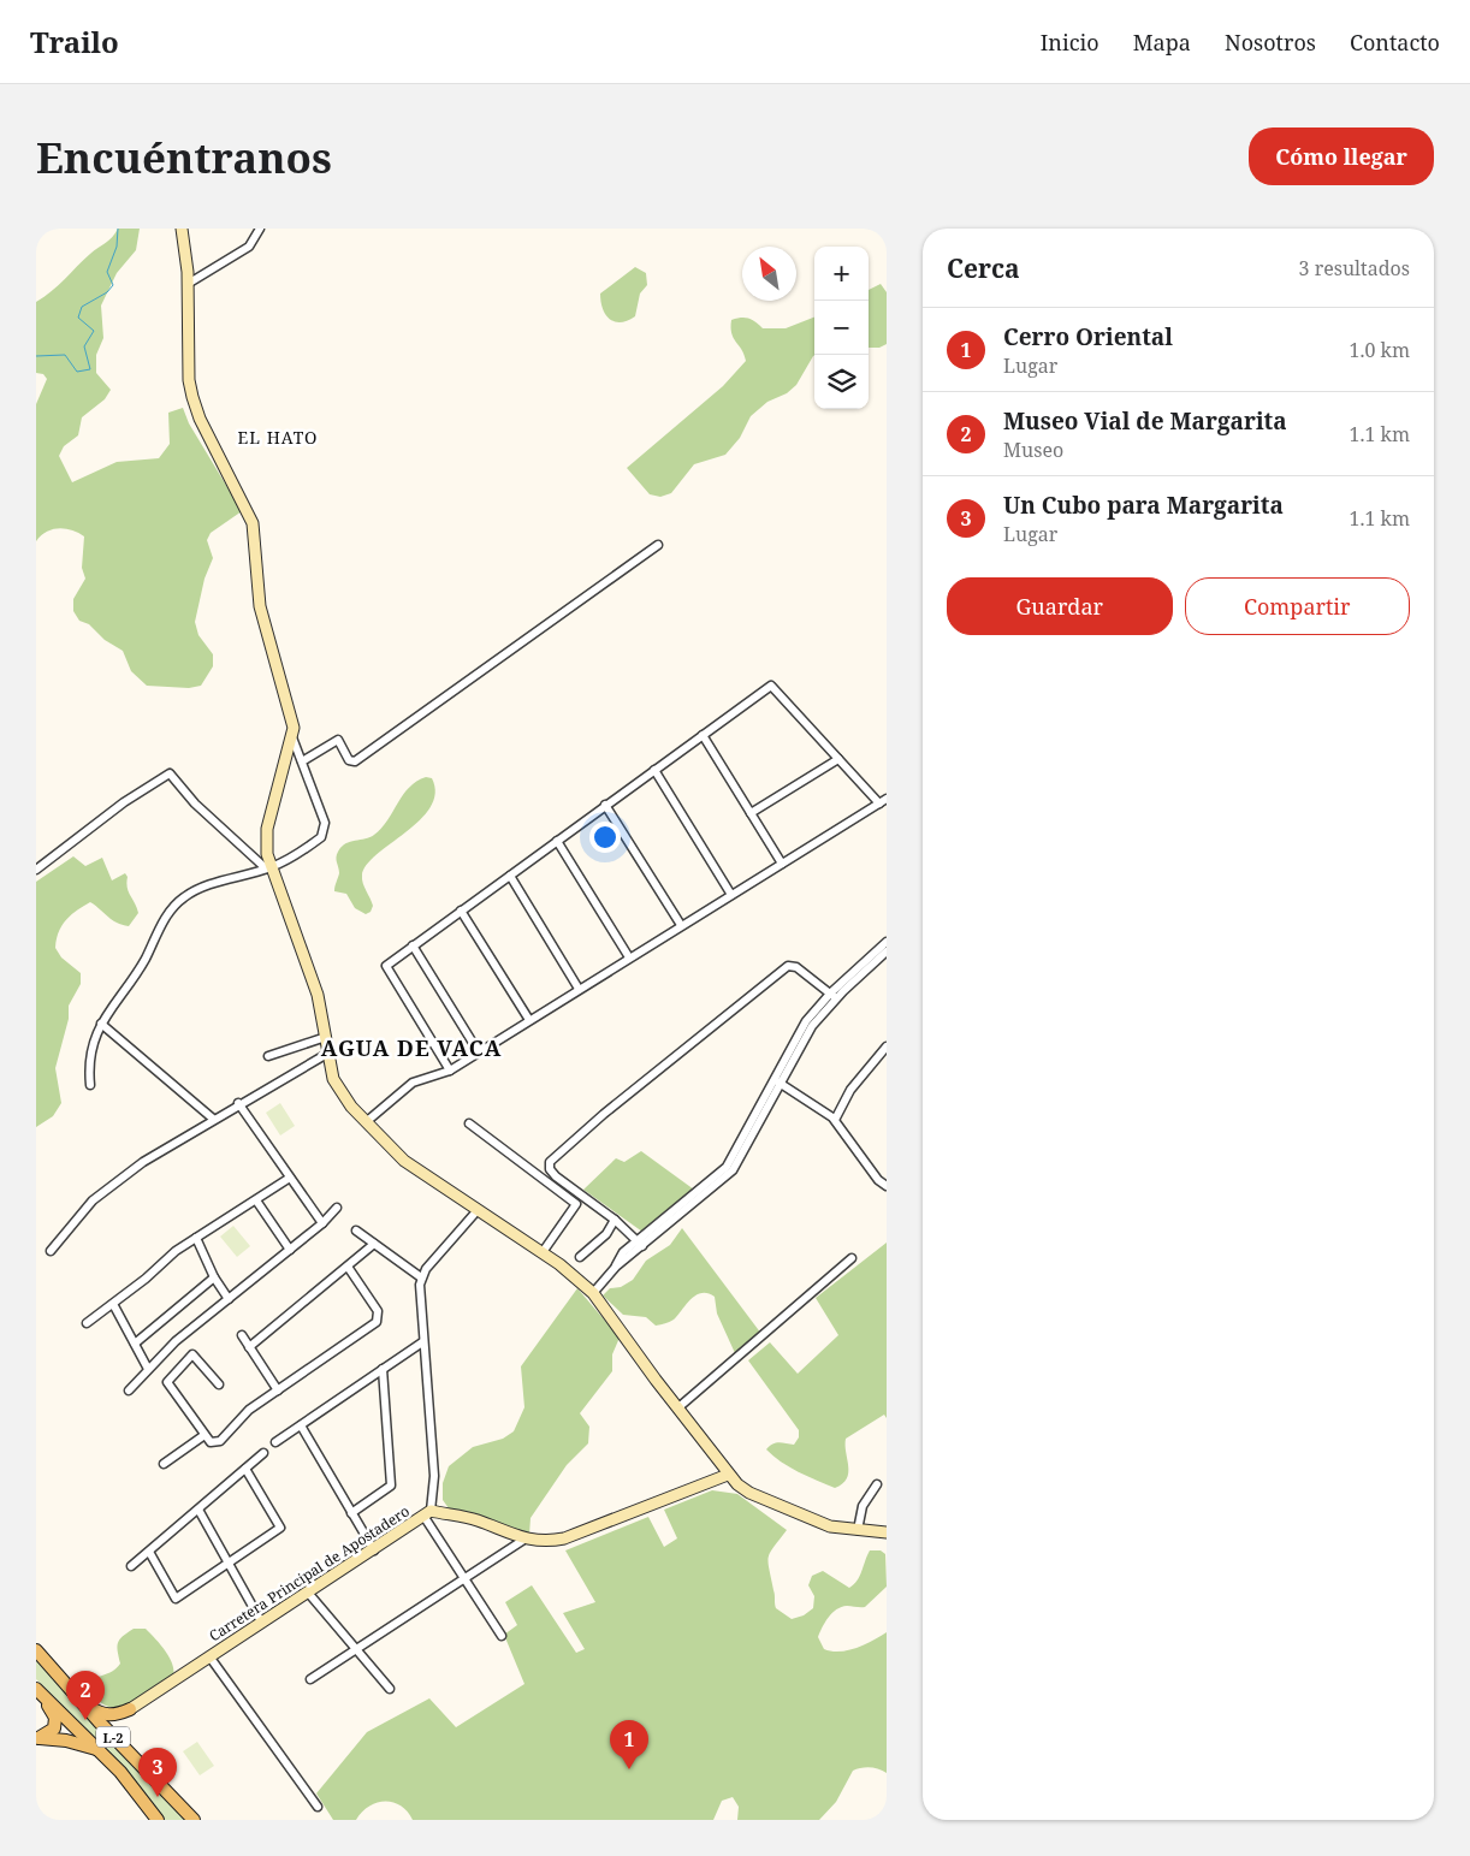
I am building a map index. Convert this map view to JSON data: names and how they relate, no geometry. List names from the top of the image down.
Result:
{
  "streets": {
    "main road": ["L-2"],
    "street": ["Carretera Principal de Apostadero"]
  },
  "districts": ["EL HATO", "AGUA DE VACA"],
  "north": "top left",
  "page": {
    "header": "Trailo",
    "nav": [
      "Inicio",
      "Mapa",
      "Nosotros",
      "Contacto"
    ],
    "buttons": [
      "Cómo llegar",
      ["Guardar", "Compartir"]
    ],
    "title": "Encuéntranos",
    "heading": ["Cerca", "3 resultados"],
    "map_buttons": ["+", "−"],
    "list": [
      {
        "mark": "1",
        "name": "Cerro Oriental",
        "note": "Lugar",
        "value": "1.0 km"
      },
      {
        "mark": "2",
        "name": "Museo Vial de Margarita",
        "note": "Museo",
        "value": "1.1 km"
      },
      {
        "mark": "3",
        "name": "Un Cubo para Margarita",
        "note": "Lugar",
        "value": "1.1 km"
      }
    ],
    "pins": ["2", "1", "3"]
  }
}
